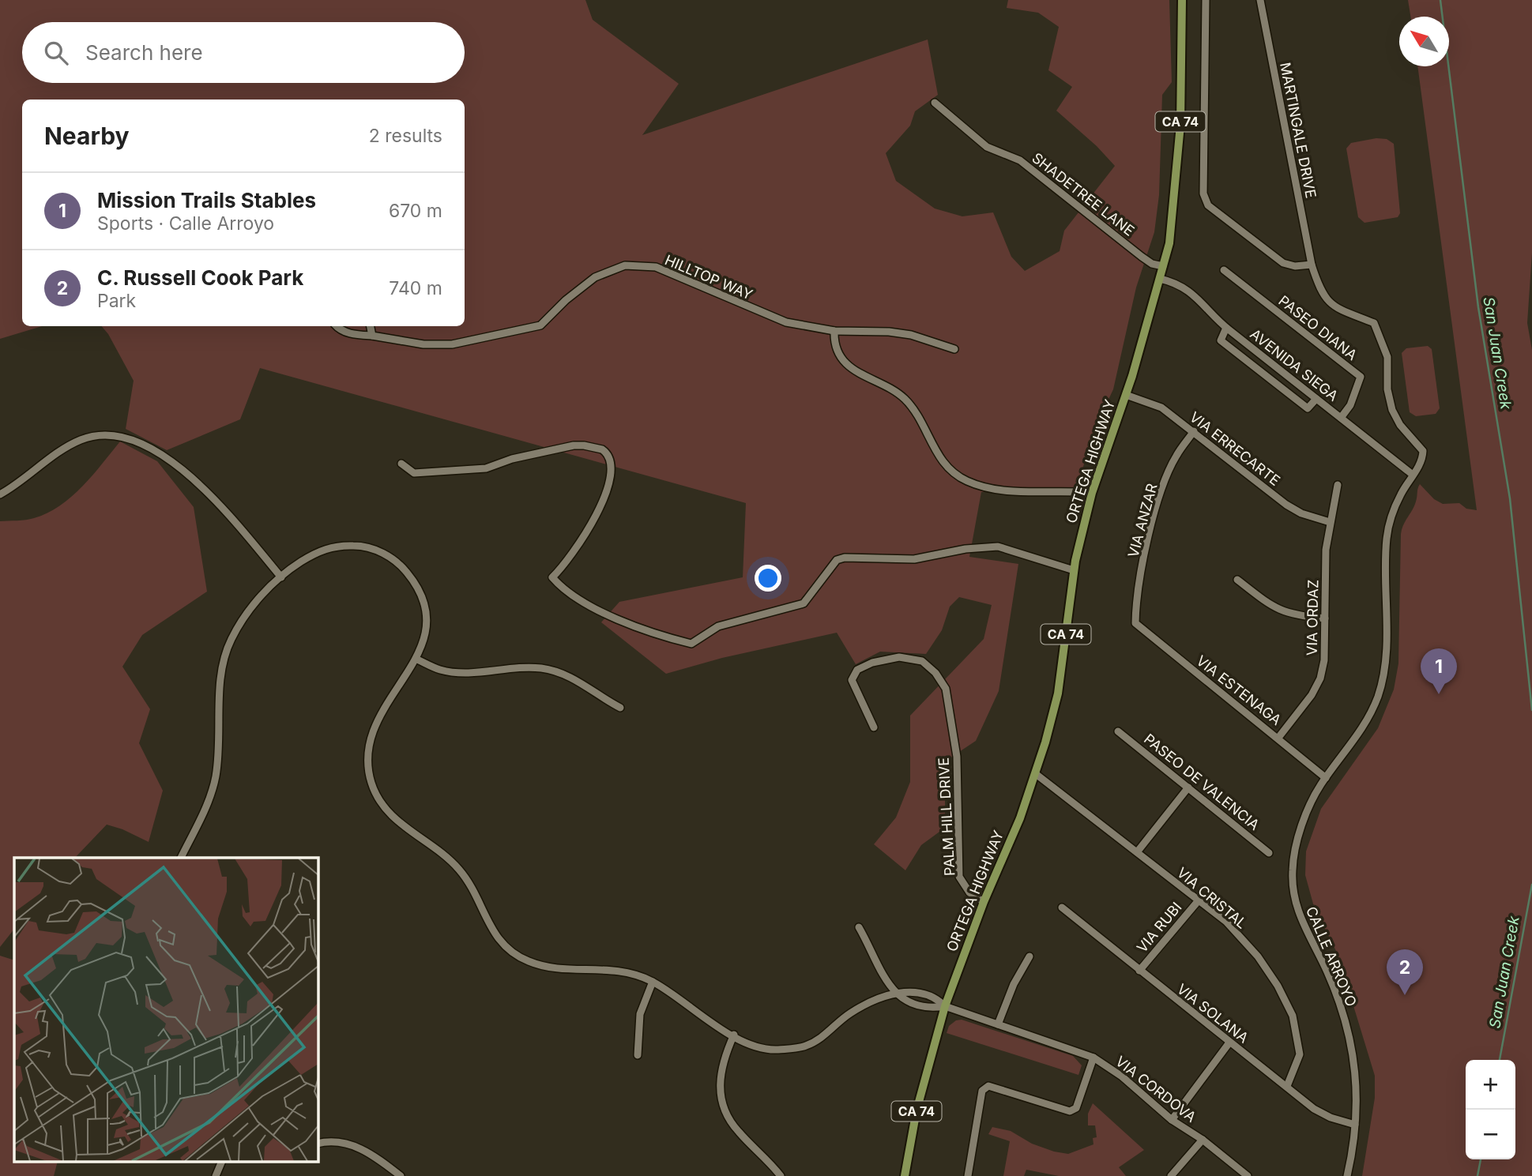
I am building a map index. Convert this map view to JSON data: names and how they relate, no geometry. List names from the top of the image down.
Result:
{
  "streets": {
    "main road": ["CA 74", "ORTEGA HIGHWAY"],
    "street": [
      "MARTINGALE DRIVE",
      "SHADETREE LANE",
      "HILLTOP WAY",
      "PASEO DIANA",
      "AVENIDA SIEGA",
      "VIA ERRECARTE",
      "VIA ANZAR",
      "VIA ORDAZ",
      "VIA ESTENAGA",
      "PASEO DE VALENCIA",
      "PALM HILL DRIVE",
      "VIA CRISTAL",
      "VIA RUBI",
      "CALLE ARROYO",
      "VIA SOLANA",
      "VIA CORDOVA"
    ]
  },
  "crossings": [
    ["MARTINGALE DRIVE", "AVENIDA SIEGA"],
    ["MARTINGALE DRIVE", "CALLE ARROYO"],
    ["SHADETREE LANE", "ORTEGA HIGHWAY"],
    ["PASEO DIANA", "AVENIDA SIEGA"],
    ["AVENIDA SIEGA", "ORTEGA HIGHWAY"],
    ["AVENIDA SIEGA", "CALLE ARROYO"],
    ["VIA ERRECARTE", "ORTEGA HIGHWAY"],
    ["VIA ERRECARTE", "VIA ANZAR"],
    ["VIA ERRECARTE", "VIA ORDAZ"],
    ["ORTEGA HIGHWAY", "PALM HILL DRIVE"],
    ["ORTEGA HIGHWAY", "VIA CRISTAL"],
    ["ORTEGA HIGHWAY", "VIA CORDOVA"],
    ["VIA ANZAR", "VIA ESTENAGA"],
    ["VIA ORDAZ", "VIA ESTENAGA"],
    ["VIA ESTENAGA", "CALLE ARROYO"],
    ["VIA CRISTAL", "VIA RUBI"],
    ["VIA CRISTAL", "VIA SOLANA"],
    ["VIA RUBI", "VIA SOLANA"],
    ["CALLE ARROYO", "VIA SOLANA"]
  ],
  "water": ["San Juan Creek"],
  "north": "top left",
  "page": {
    "search": "Search here",
    "heading": ["Nearby", "2 results"],
    "list": [
      {
        "mark": "1",
        "name": "Mission Trails Stables",
        "note": "Sports · Calle Arroyo",
        "value": "670 m"
      },
      {
        "mark": "2",
        "name": "C. Russell Cook Park",
        "note": "Park",
        "value": "740 m"
      }
    ],
    "pins": ["1", "2"],
    "map_buttons": ["+", "−"]
  }
}
